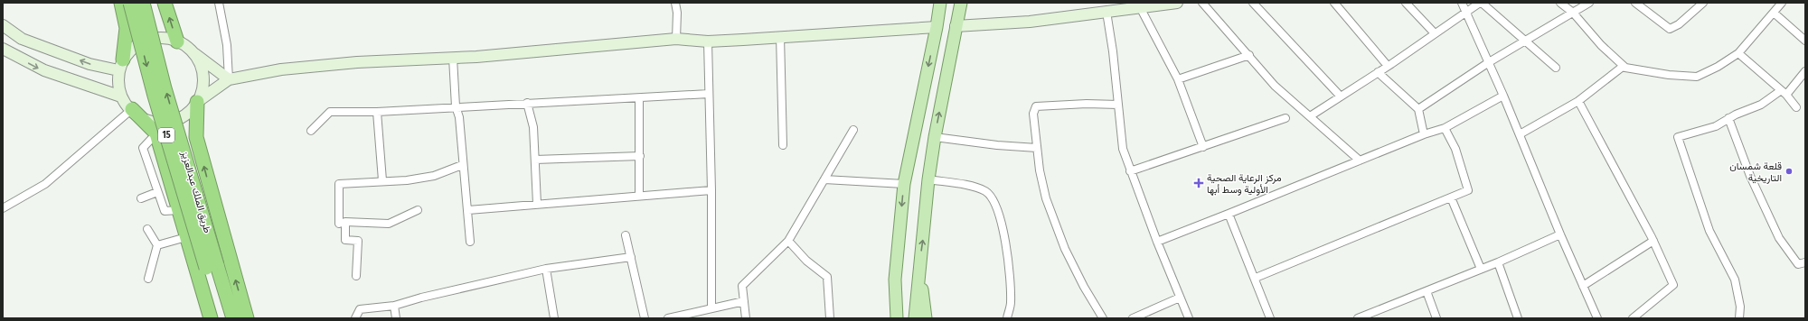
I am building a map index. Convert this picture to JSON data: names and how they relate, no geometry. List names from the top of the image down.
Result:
{
  "streets": {
    "highway": ["15", "طريق الملك عبدالعزيز"]
  },
  "places": {
    "other": ["قلعة شمسان التاريخية"],
    "health": ["مركز الرعاية الصحية الأولية وسط أبها"]
  }
}
